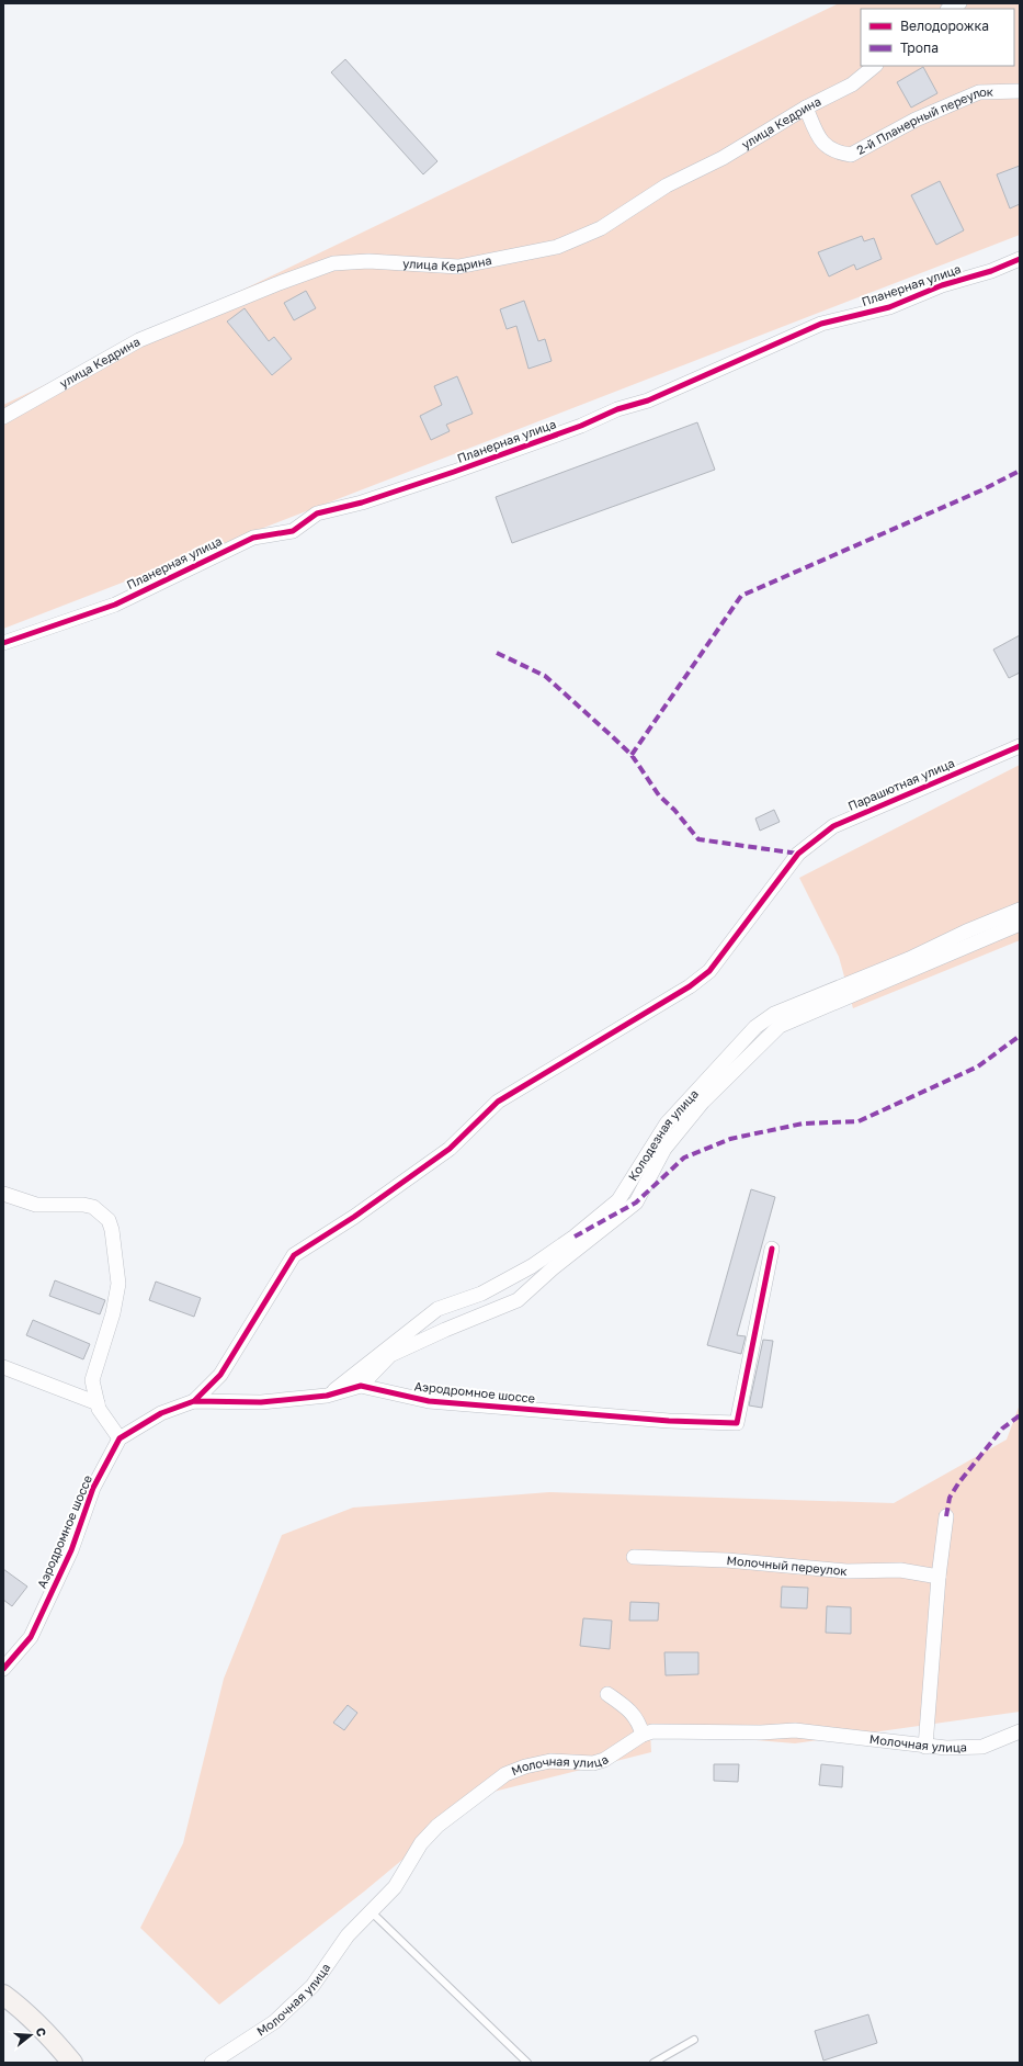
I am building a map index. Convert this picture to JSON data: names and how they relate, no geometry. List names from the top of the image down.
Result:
{
  "streets": {
    "street": [
      "2-й Планерный переулок",
      "улица Кедрина",
      "Планерная улица",
      "Парашютная улица",
      "Колодезная улица",
      "Аэродромное шоссе",
      "Молочный переулок",
      "Молочная улица"
    ]
  },
  "crossings": [
    ["2-й Планерный переулок", "улица Кедрина"],
    ["Парашютная улица", "Аэродромное шоссе"],
    ["Колодезная улица", "Аэродромное шоссе"]
  ],
  "legend": ["Велодорожка", "Тропа"],
  "north": "right"
}
